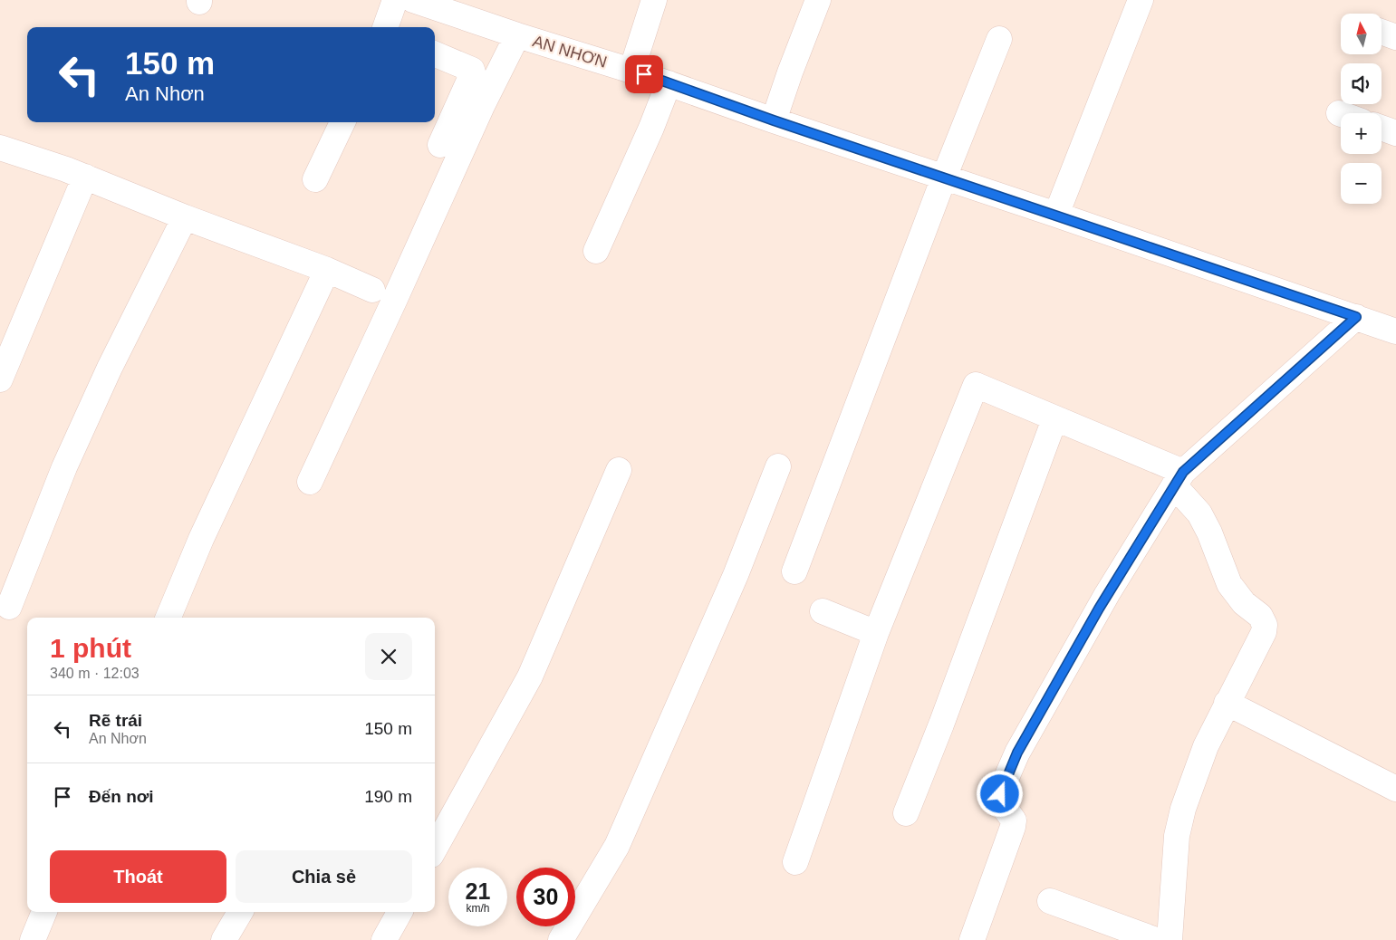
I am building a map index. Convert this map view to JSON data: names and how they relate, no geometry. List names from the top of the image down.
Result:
{
  "streets": {
    "street": ["AN NHƠN"]
  },
  "north": "top",
  "page": {
    "map_buttons": ["+", "−"],
    "turn": ["150 m", "An Nhơn"],
    "heading": ["1 phút", "340 m · 12:03"],
    "list": [
      {
        "name": "Rẽ trái",
        "note": "An Nhơn",
        "value": "150 m"
      },
      {
        "name": "Đến nơi",
        "value": "190 m"
      }
    ],
    "buttons": ["Thoát", "Chia sẻ"],
    "speed": "21 km/h",
    "limit": "30"
  }
}
